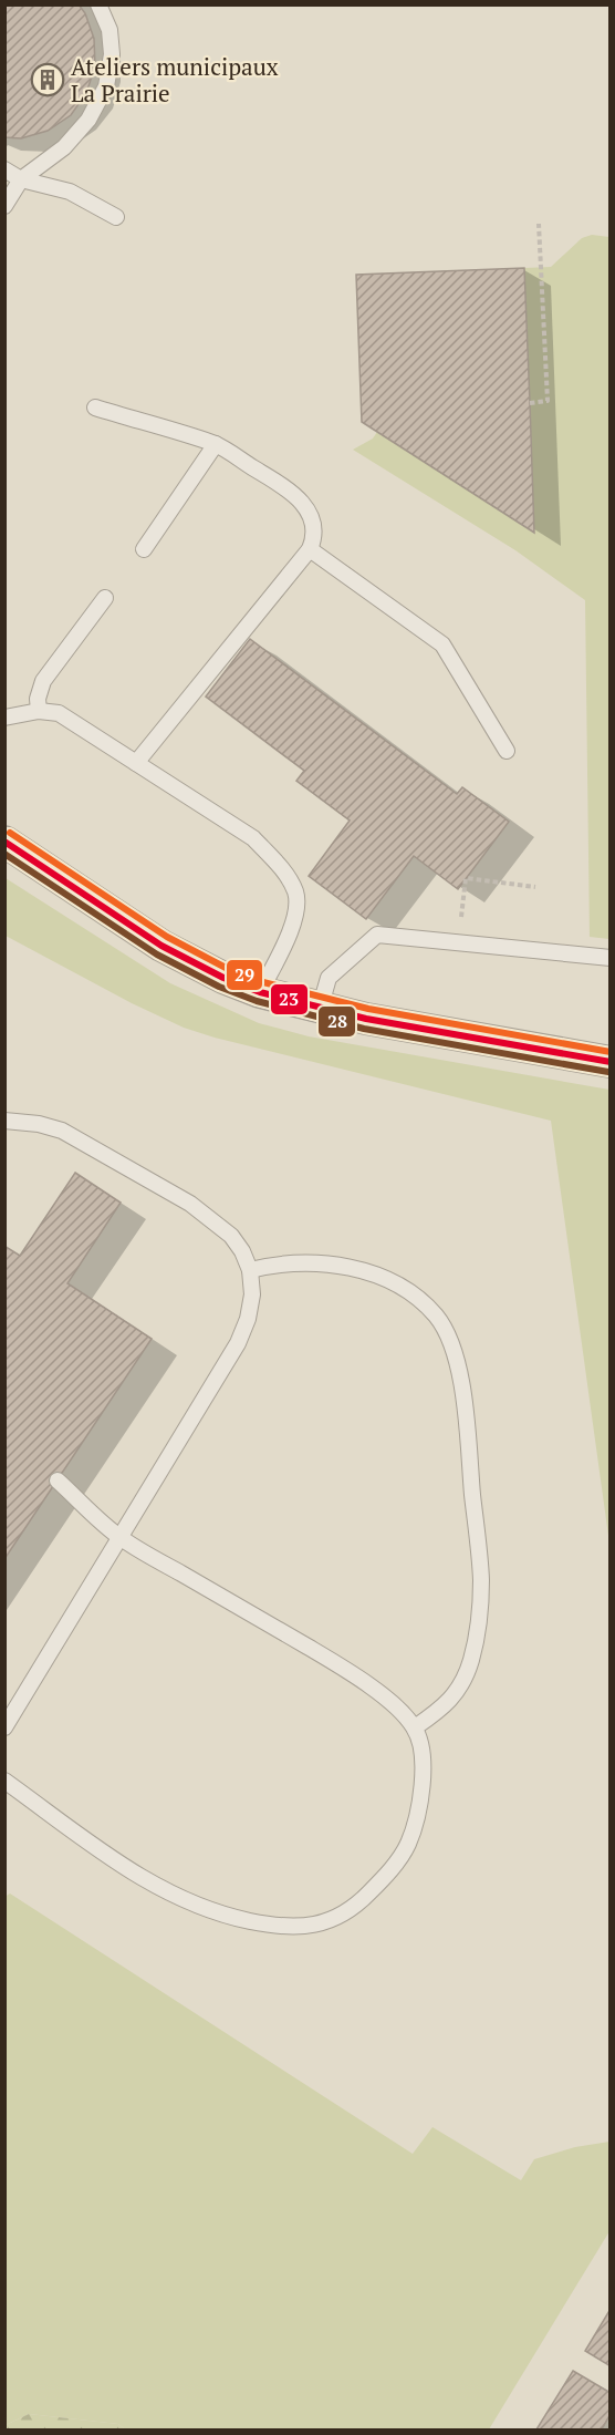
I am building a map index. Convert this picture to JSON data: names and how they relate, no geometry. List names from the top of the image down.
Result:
{
  "places": {
    "building": ["Ateliers municipaux La Prairie"]
  },
  "lines": ["transit line 29", "transit line 23", "transit line 28"]
}
